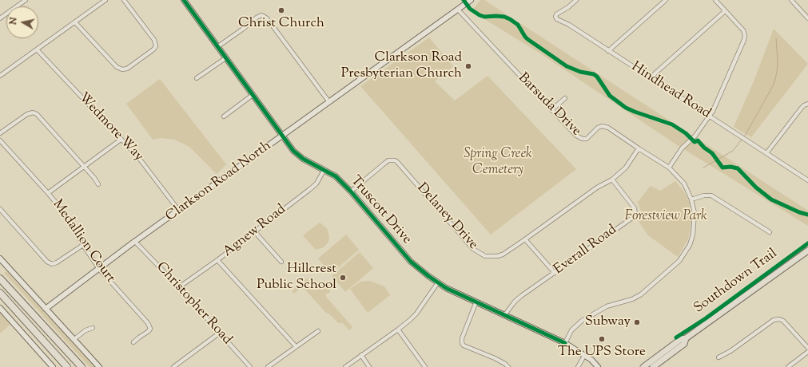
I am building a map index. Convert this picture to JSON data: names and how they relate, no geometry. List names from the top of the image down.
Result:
{
  "streets": {
    "street": [
      "Hindhead Road",
      "Barsuda Drive",
      "Wedmore Way",
      "Clarkson Road North",
      "Truscott Drive",
      "Delaney Drive",
      "Agnew Road",
      "Medallion Court",
      "Everall Road",
      "Christopher Road"
    ],
    "cycle path": ["Southdown Trail"]
  },
  "crossings": [
    ["Barsuda Drive", "Clarkson Road North"],
    ["Barsuda Drive", "Truscott Drive"],
    ["Barsuda Drive", "Delaney Drive"],
    ["Wedmore Way", "Clarkson Road North"],
    ["Clarkson Road North", "Truscott Drive"],
    ["Clarkson Road North", "Medallion Court"],
    ["Clarkson Road North", "Christopher Road"],
    ["Truscott Drive", "Delaney Drive"],
    ["Truscott Drive", "Agnew Road"],
    ["Truscott Drive", "Everall Road"],
    ["Delaney Drive", "Everall Road"],
    ["Agnew Road", "Christopher Road"]
  ],
  "parks": ["Spring Creek Cemetery", "Forestview Park"],
  "places": [
    "Christ Church",
    "Clarkson Road Presbyterian Church",
    "Hillcrest Public School",
    "Subway",
    "The UPS Store"
  ],
  "north": "left"
}
